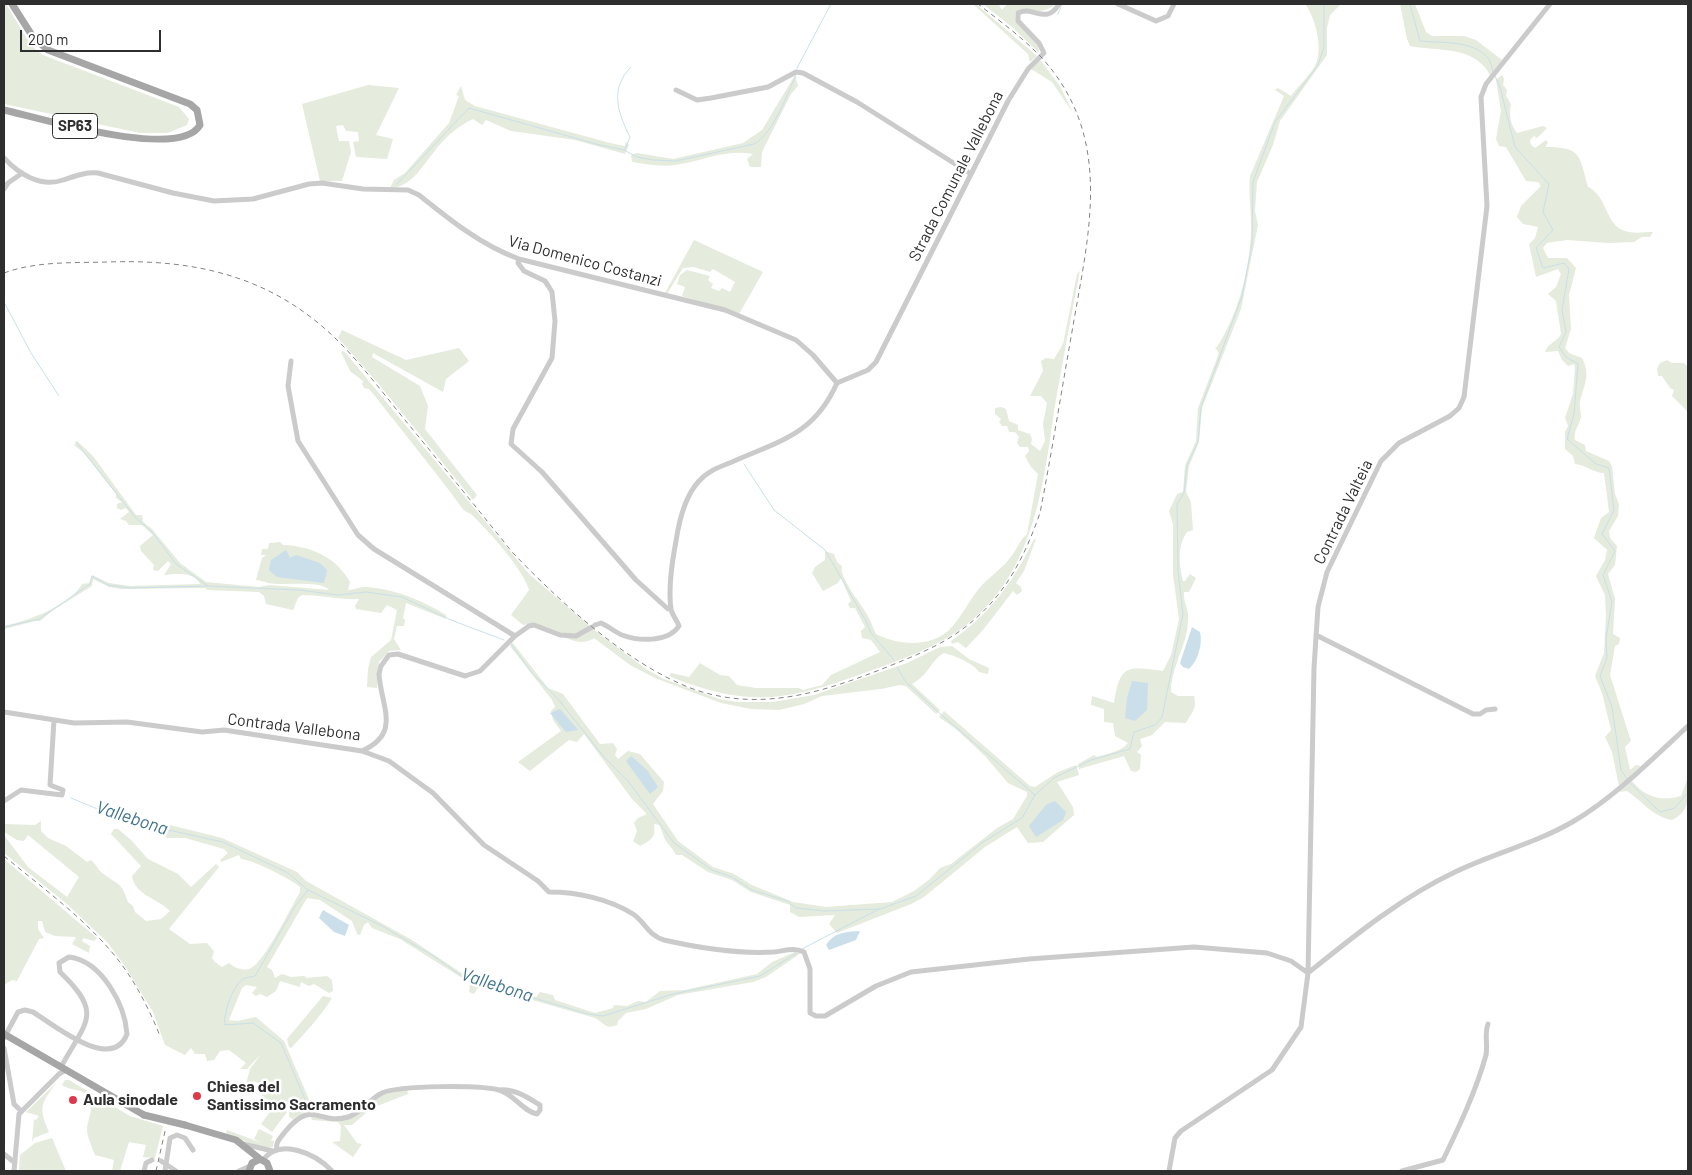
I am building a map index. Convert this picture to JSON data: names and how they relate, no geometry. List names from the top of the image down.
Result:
{
  "streets": {
    "main road": ["SP63"],
    "street": [
      "Strada Comunale Vallebona",
      "Via Domenico Costanzi",
      "Contrada Valteia",
      "Contrada Vallebona"
    ]
  },
  "crossings": [
    ["Strada Comunale Vallebona", "Via Domenico Costanzi"],
    ["Strada Comunale Vallebona", "Contrada Vallebona"],
    ["Via Domenico Costanzi", "Contrada Vallebona"]
  ],
  "water": ["Vallebona"],
  "places": ["Chiesa del Santissimo Sacramento", "Aula sinodale"],
  "scale_bar": "200 m"
}
